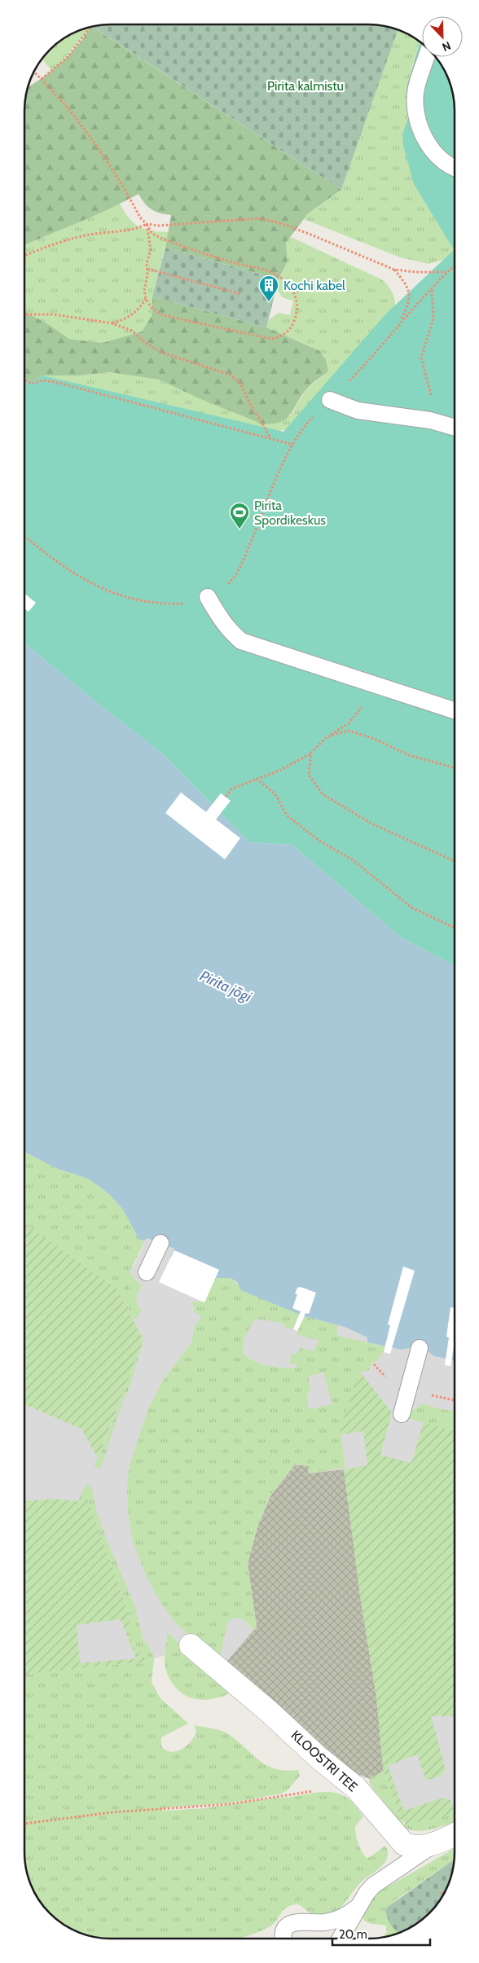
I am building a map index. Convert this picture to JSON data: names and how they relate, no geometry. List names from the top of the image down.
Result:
{
  "streets": {
    "street": ["KLOOSTRI TEE"]
  },
  "water": ["Pirita jõgi"],
  "parks": ["Pirita kalmistu"],
  "places": {
    "building": ["Kochi kabel"],
    "sports": ["Pirita Spordikeskus"]
  },
  "scale_bar": "20 m",
  "north": "bottom right"
}
